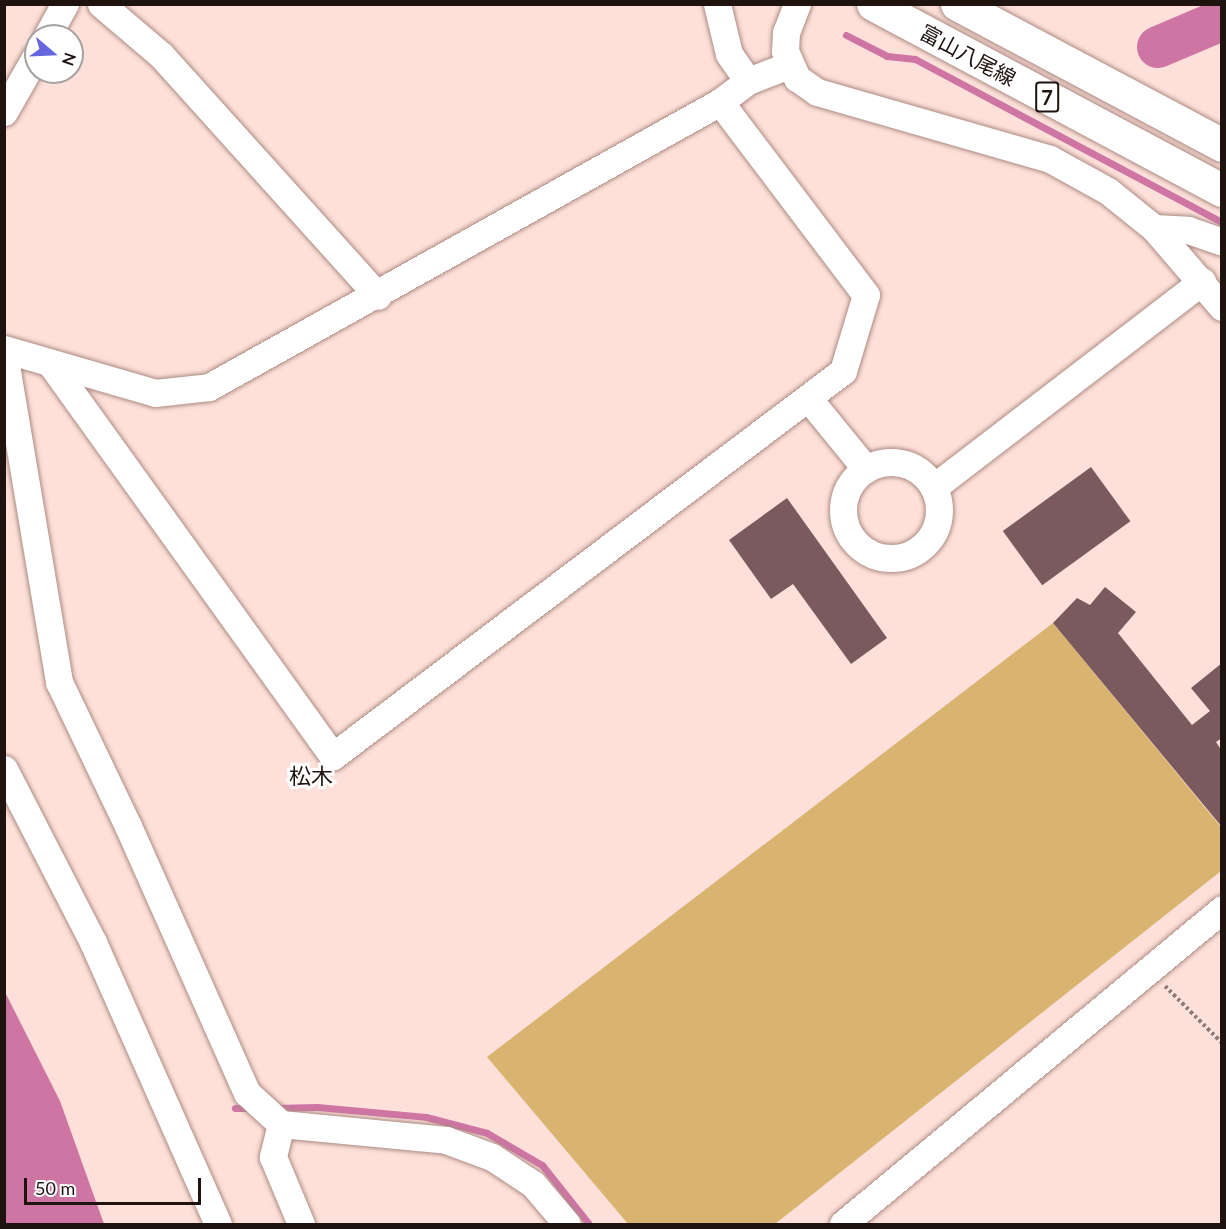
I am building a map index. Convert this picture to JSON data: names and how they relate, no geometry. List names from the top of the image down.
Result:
{
  "streets": {
    "main road": ["富山八尾線", "7"]
  },
  "districts": ["松木"],
  "scale_bar": "50 m",
  "north": "right"
}
